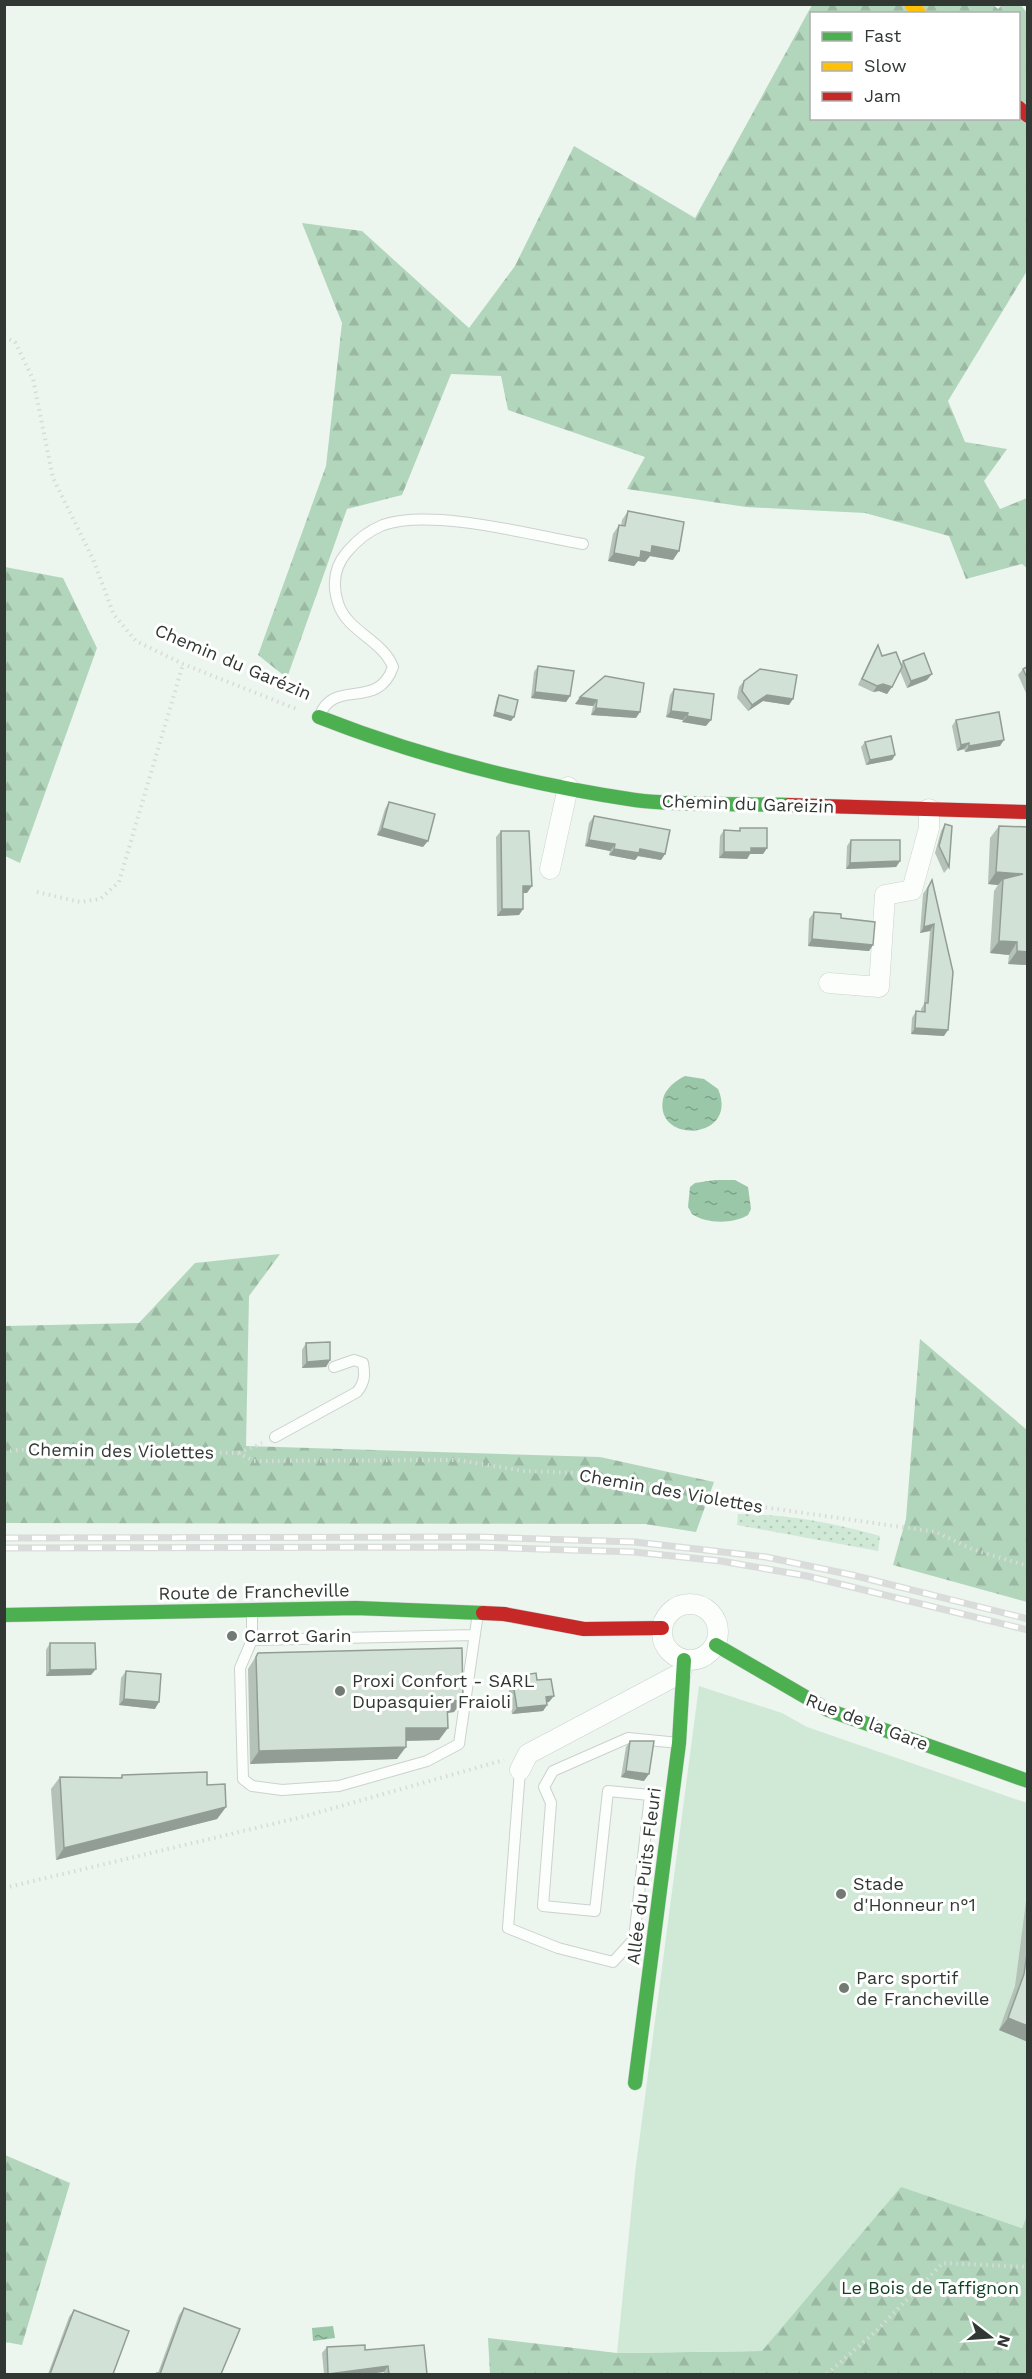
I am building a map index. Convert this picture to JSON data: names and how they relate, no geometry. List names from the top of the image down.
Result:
{
  "streets": {
    "street": [
      "Chemin du Garézin",
      "Chemin du Gareizin",
      "Route de Francheville",
      "Rue de la Gare",
      "Allée du Puits Fleuri"
    ],
    "path": ["Chemin des Violettes"]
  },
  "crossings": [
    ["Chemin du Garézin", "Chemin du Gareizin"],
    ["Route de Francheville", "Rue de la Gare"],
    ["Route de Francheville", "Allée du Puits Fleuri"],
    ["Rue de la Gare", "Allée du Puits Fleuri"]
  ],
  "parks": ["Le Bois de Taffignon"],
  "places": [
    "Carrot Garin",
    "Proxi Confort - SARL Dupasquier Fraioli",
    "Stade d'Honneur n°1",
    "Parc sportif de Francheville"
  ],
  "legend": ["Fast", "Slow", "Jam"],
  "north": "right"
}
